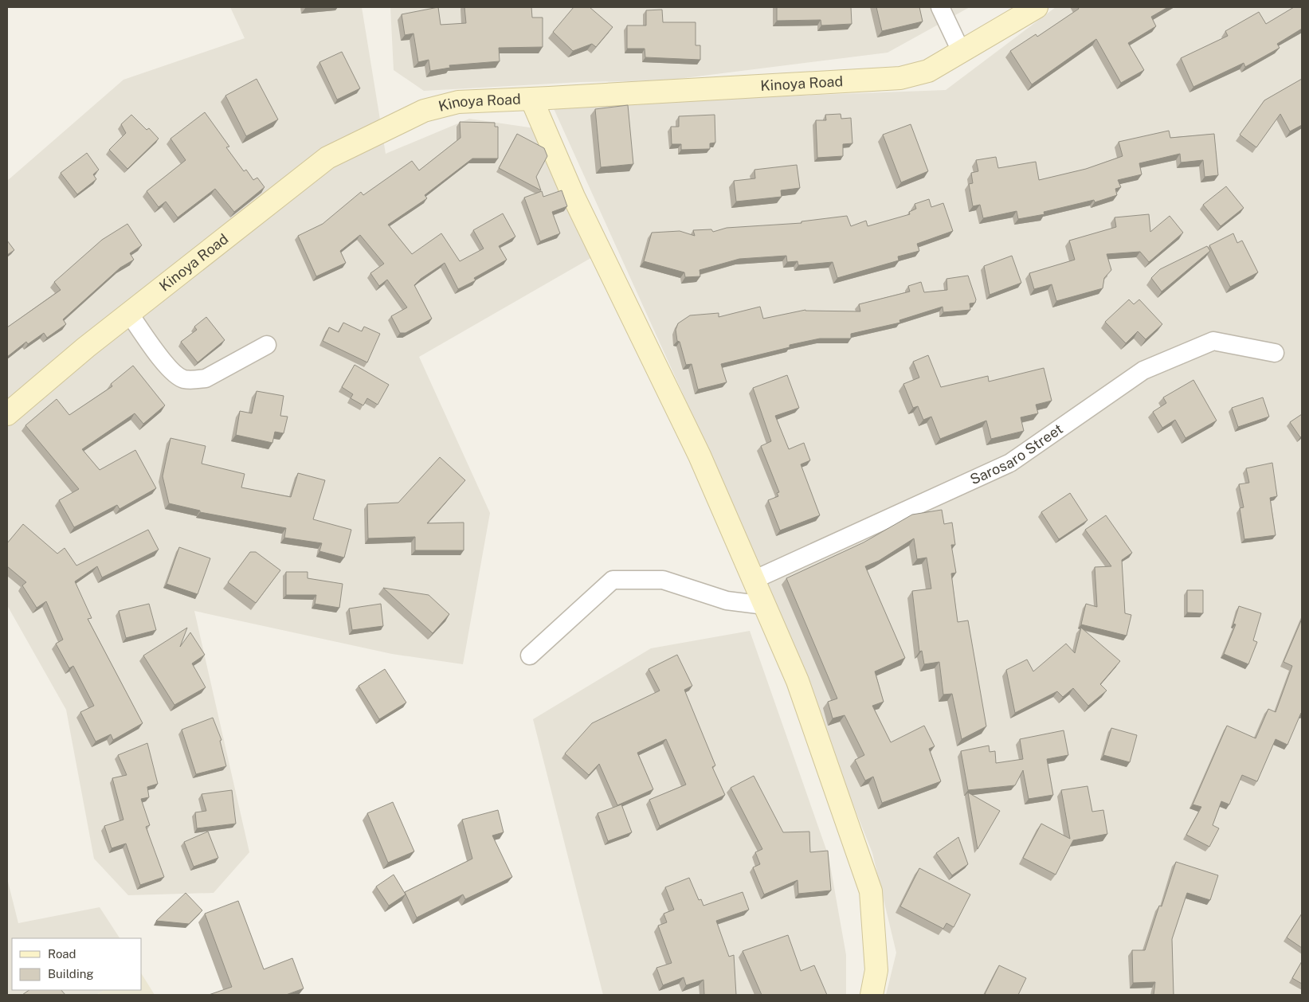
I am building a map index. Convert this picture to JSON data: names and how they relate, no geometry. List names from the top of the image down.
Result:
{
  "streets": {
    "main road": ["Kinoya Road"],
    "street": ["Sarosaro Street"]
  },
  "legend": ["Road", "Building"]
}
